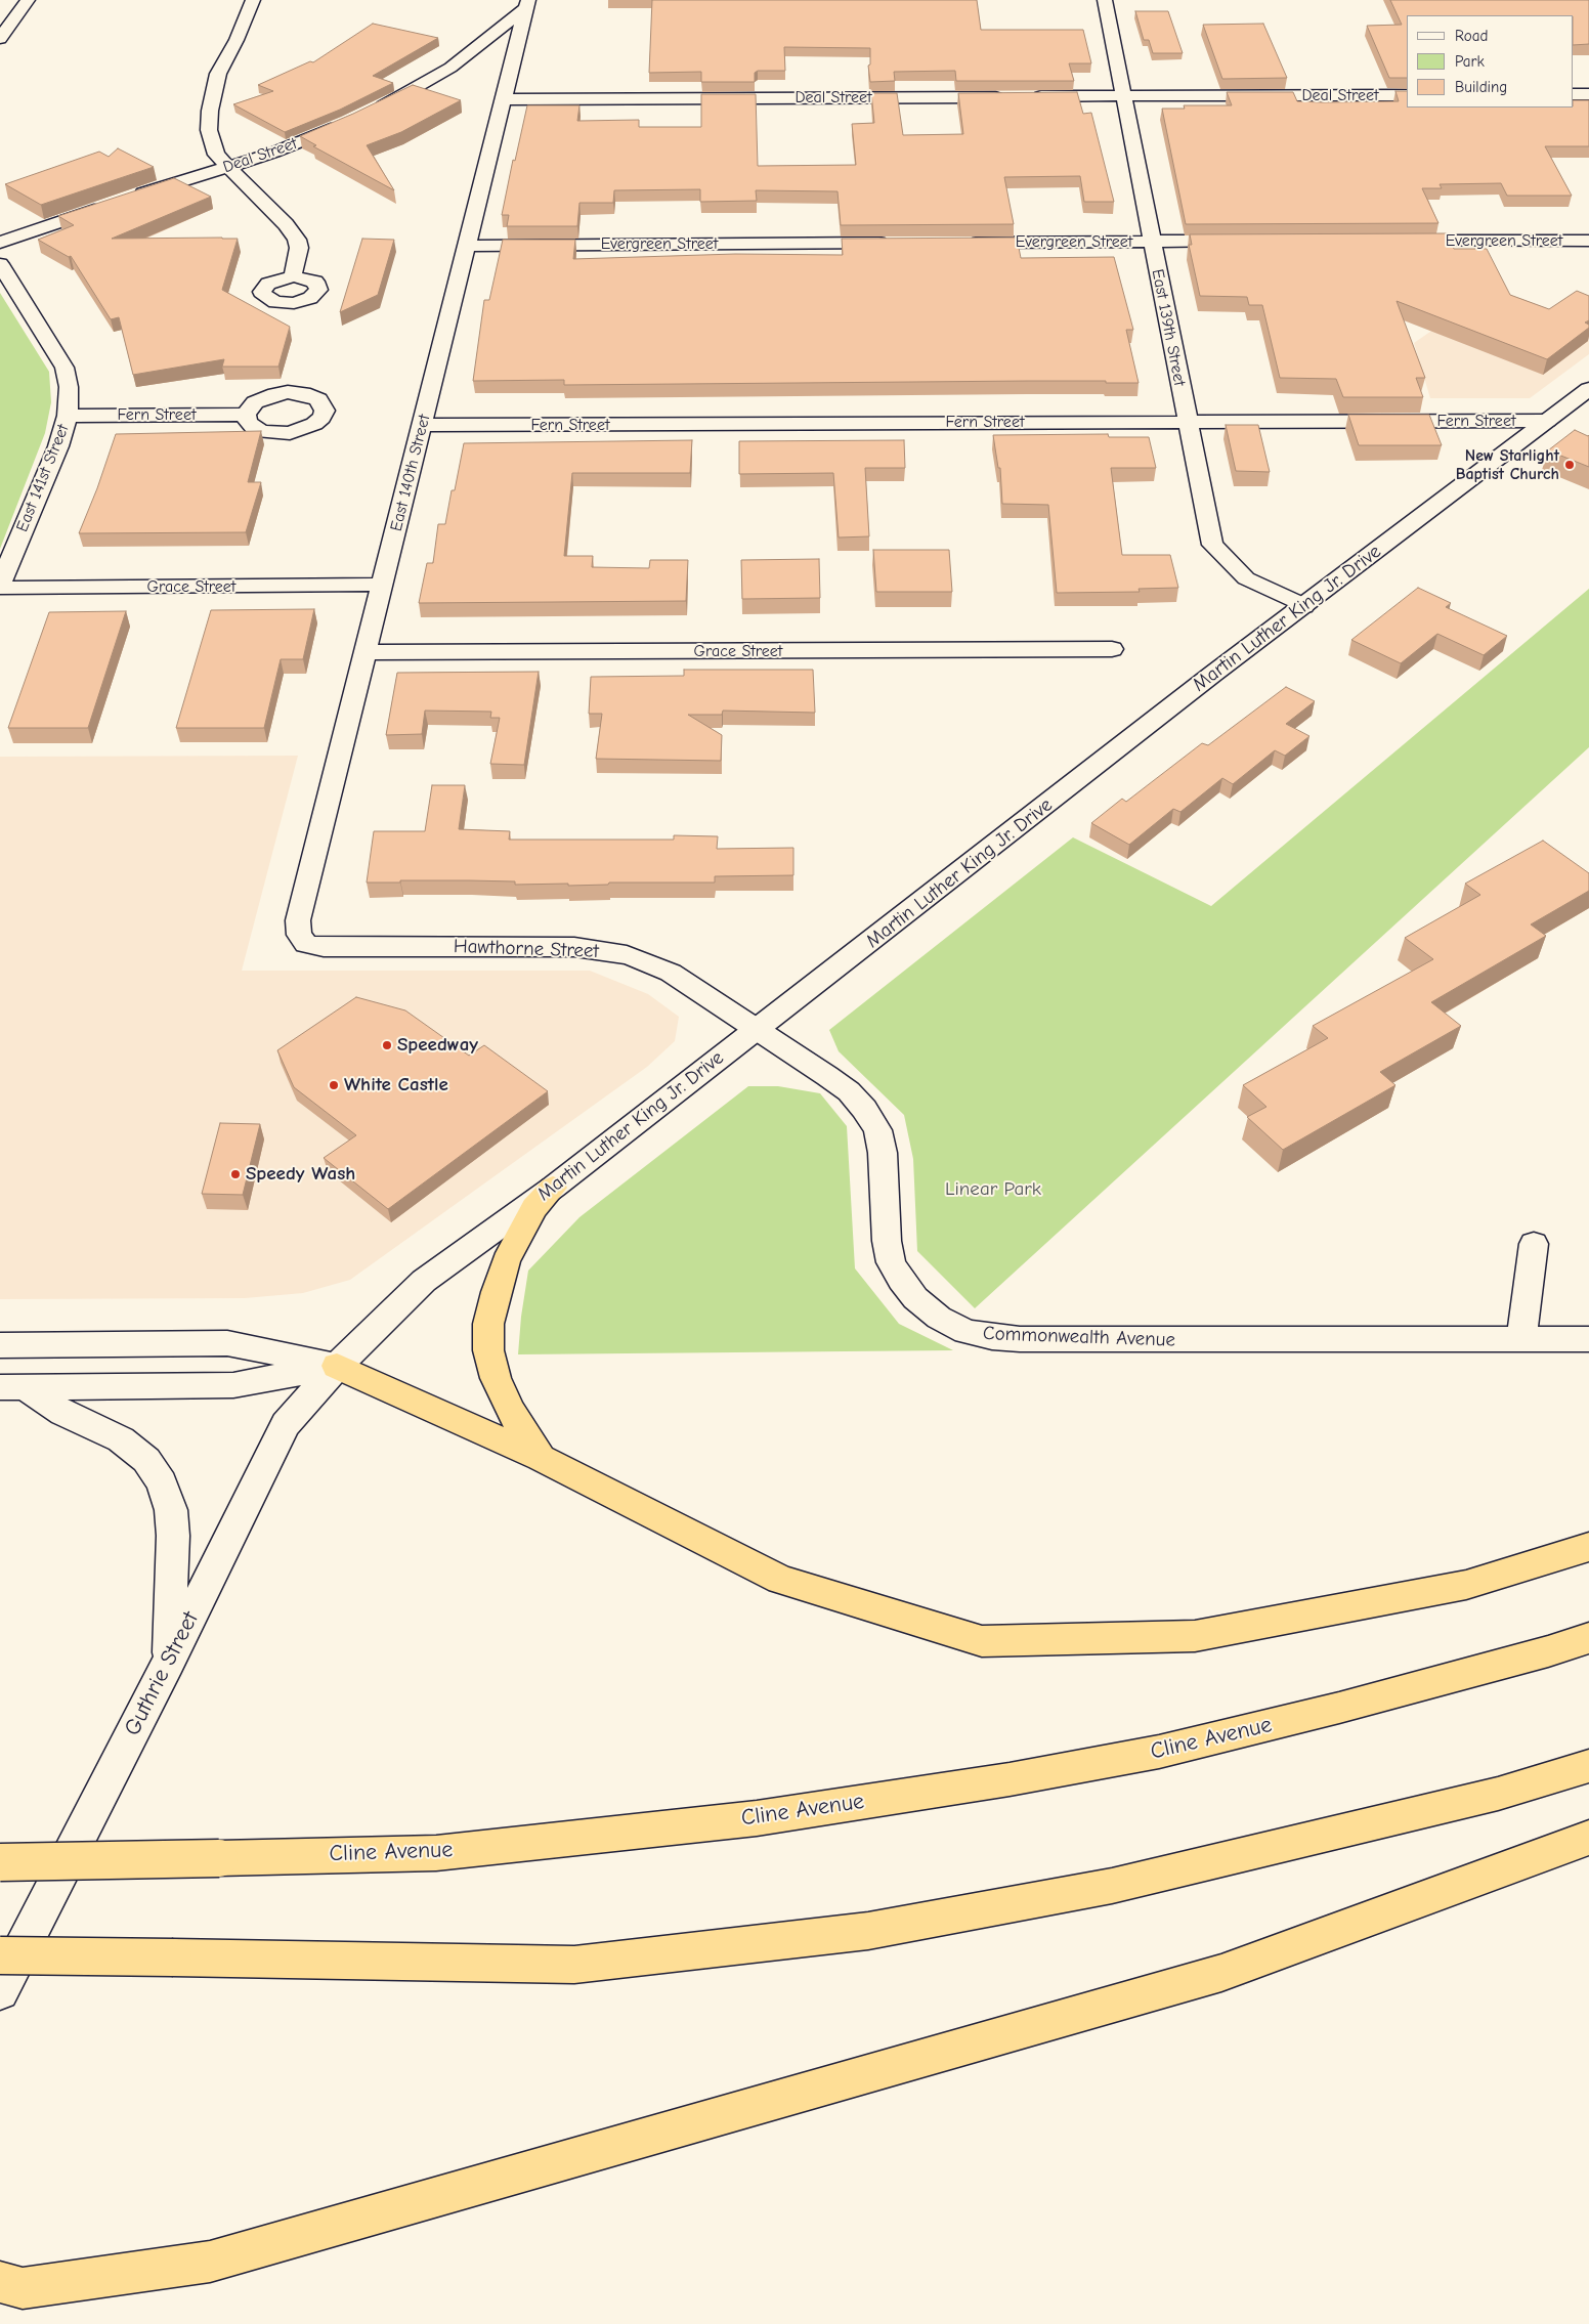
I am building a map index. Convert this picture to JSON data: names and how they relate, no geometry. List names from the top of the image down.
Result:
{
  "streets": {
    "highway": ["Cline Avenue"],
    "street": [
      "Deal Street",
      "Evergreen Street",
      "East 139th Street",
      "Fern Street",
      "East 140th Street",
      "East 141st Street",
      "Grace Street",
      "Martin Luther King Jr. Drive",
      "Hawthorne Street",
      "Commonwealth Avenue",
      "Guthrie Street"
    ]
  },
  "crossings": [
    ["Deal Street", "East 139th Street"],
    ["Deal Street", "East 140th Street"],
    ["Evergreen Street", "East 139th Street"],
    ["Evergreen Street", "East 140th Street"],
    ["East 139th Street", "Fern Street"],
    ["East 139th Street", "Martin Luther King Jr. Drive"],
    ["Fern Street", "East 140th Street"],
    ["Fern Street", "East 141st Street"],
    ["Fern Street", "Martin Luther King Jr. Drive"],
    ["East 140th Street", "Grace Street"],
    ["East 140th Street", "Hawthorne Street"],
    ["East 141st Street", "Grace Street"],
    ["Martin Luther King Jr. Drive", "Hawthorne Street"],
    ["Martin Luther King Jr. Drive", "Commonwealth Avenue"],
    ["Martin Luther King Jr. Drive", "Guthrie Street"],
    ["Hawthorne Street", "Commonwealth Avenue"]
  ],
  "parks": ["Linear Park"],
  "places": [
    "New Starlight Baptist Church",
    "Speedway",
    "White Castle",
    "Speedy Wash"
  ],
  "legend": ["Road", "Park", "Building"]
}
